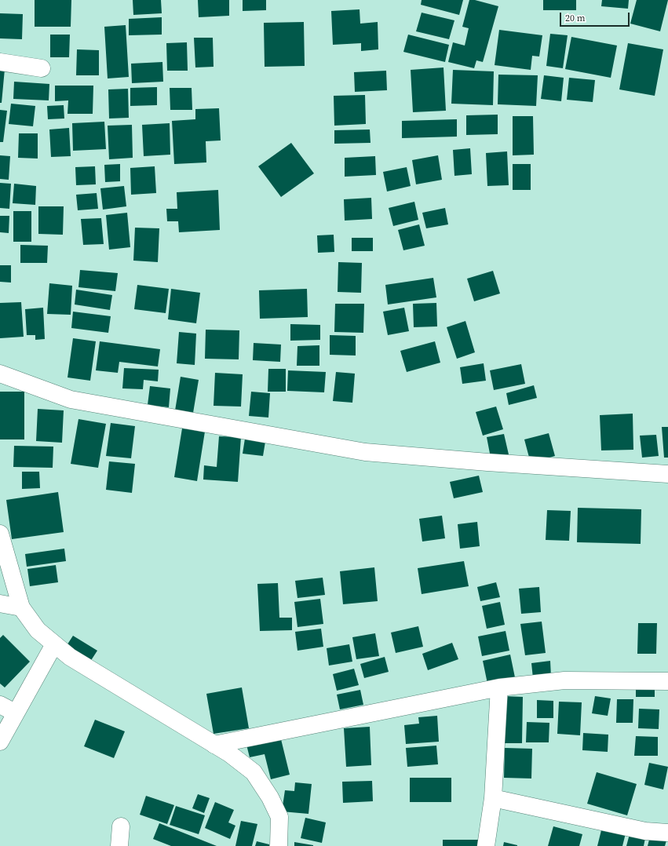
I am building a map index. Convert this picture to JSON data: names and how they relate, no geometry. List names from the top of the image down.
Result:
{
  "scale_bar": "20 m"
}
